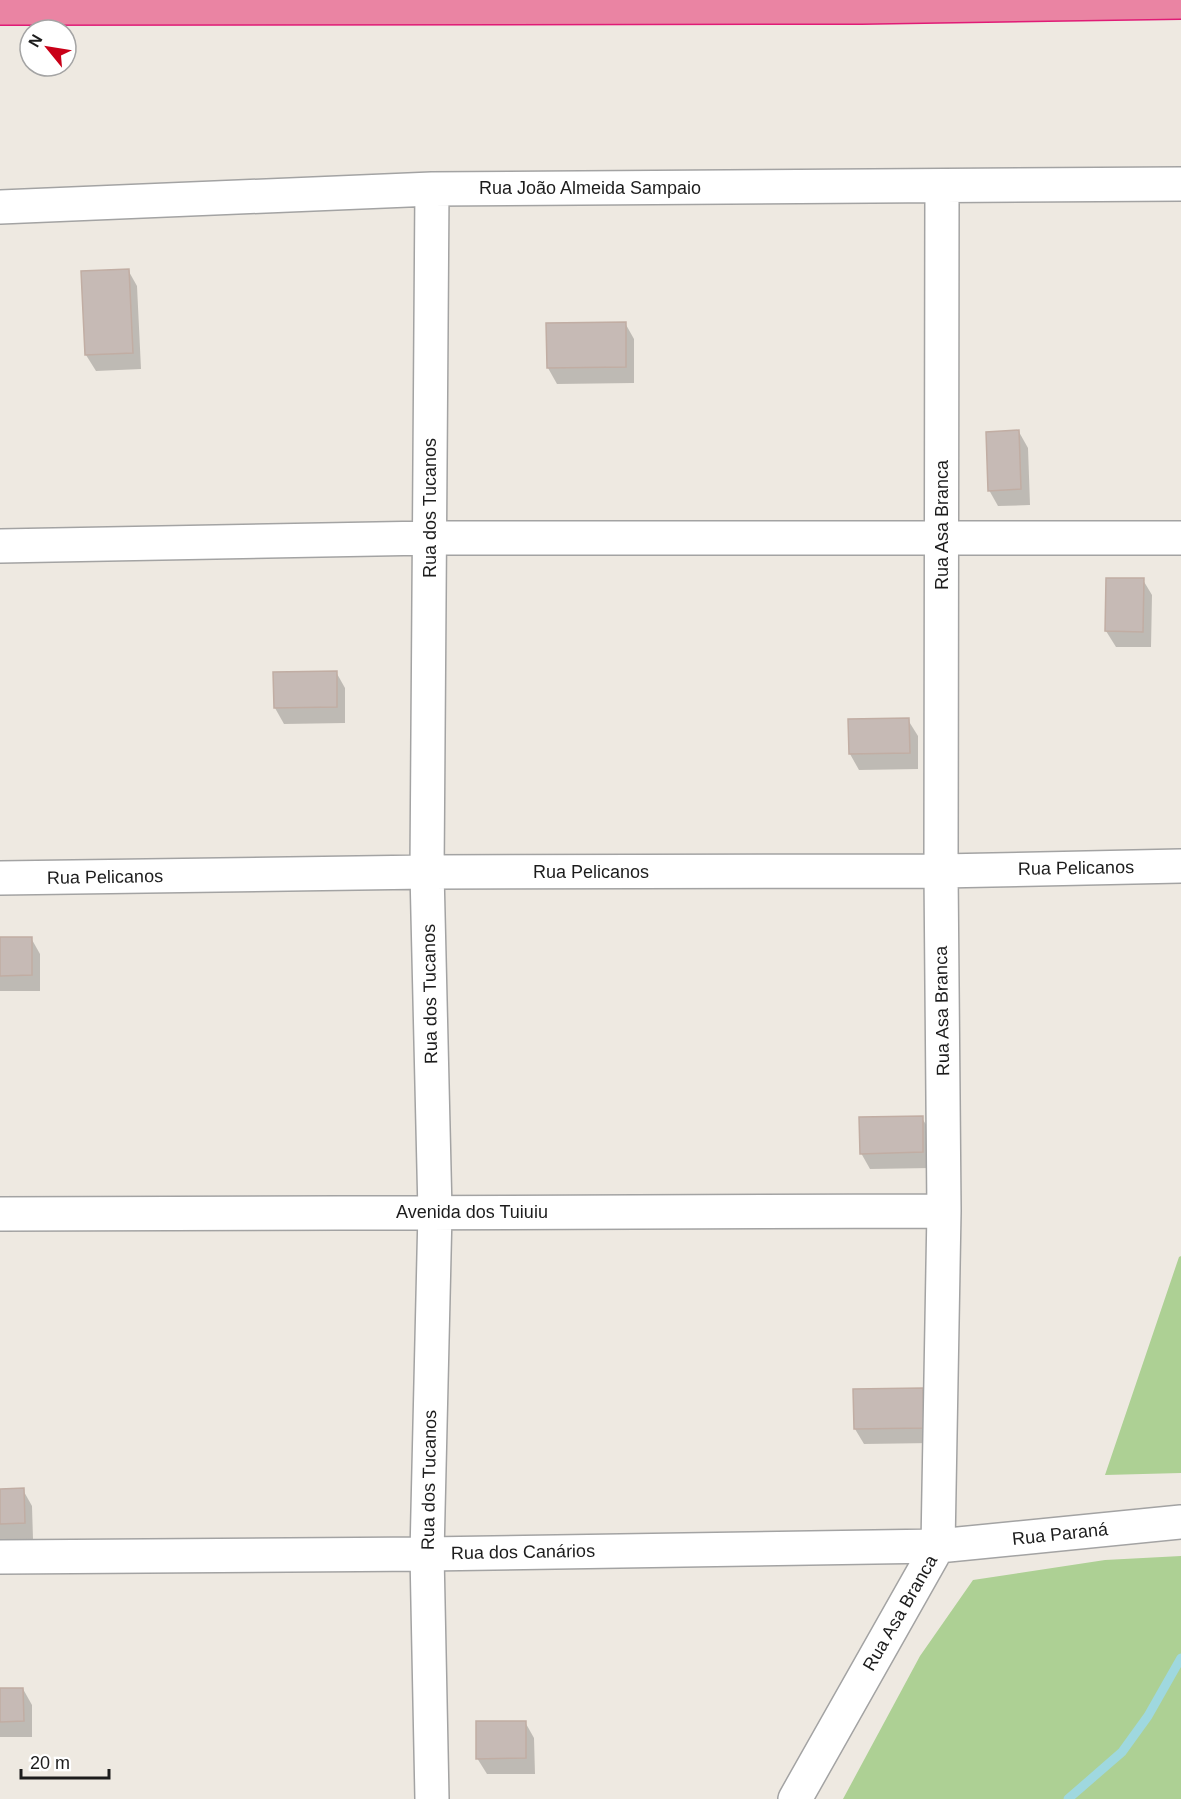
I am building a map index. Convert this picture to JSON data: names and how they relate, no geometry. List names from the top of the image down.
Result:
{
  "streets": {
    "street": [
      "Rua João Almeida Sampaio",
      "Rua dos Tucanos",
      "Rua Asa Branca",
      "Rua Pelicanos",
      "Avenida dos Tuiuiu",
      "Rua Paraná",
      "Rua dos Canários"
    ]
  },
  "crossings": [
    ["Rua João Almeida Sampaio", "Rua dos Tucanos"],
    ["Rua João Almeida Sampaio", "Rua Asa Branca"],
    ["Rua dos Tucanos", "Rua Pelicanos"],
    ["Rua dos Tucanos", "Avenida dos Tuiuiu"],
    ["Rua dos Tucanos", "Rua dos Canários"],
    ["Rua Asa Branca", "Rua Pelicanos"],
    ["Rua Asa Branca", "Avenida dos Tuiuiu"],
    ["Rua Asa Branca", "Rua Paraná"],
    ["Rua Asa Branca", "Rua dos Canários"],
    ["Rua Paraná", "Rua dos Canários"]
  ],
  "scale_bar": "20 m",
  "north": "top left"
}
